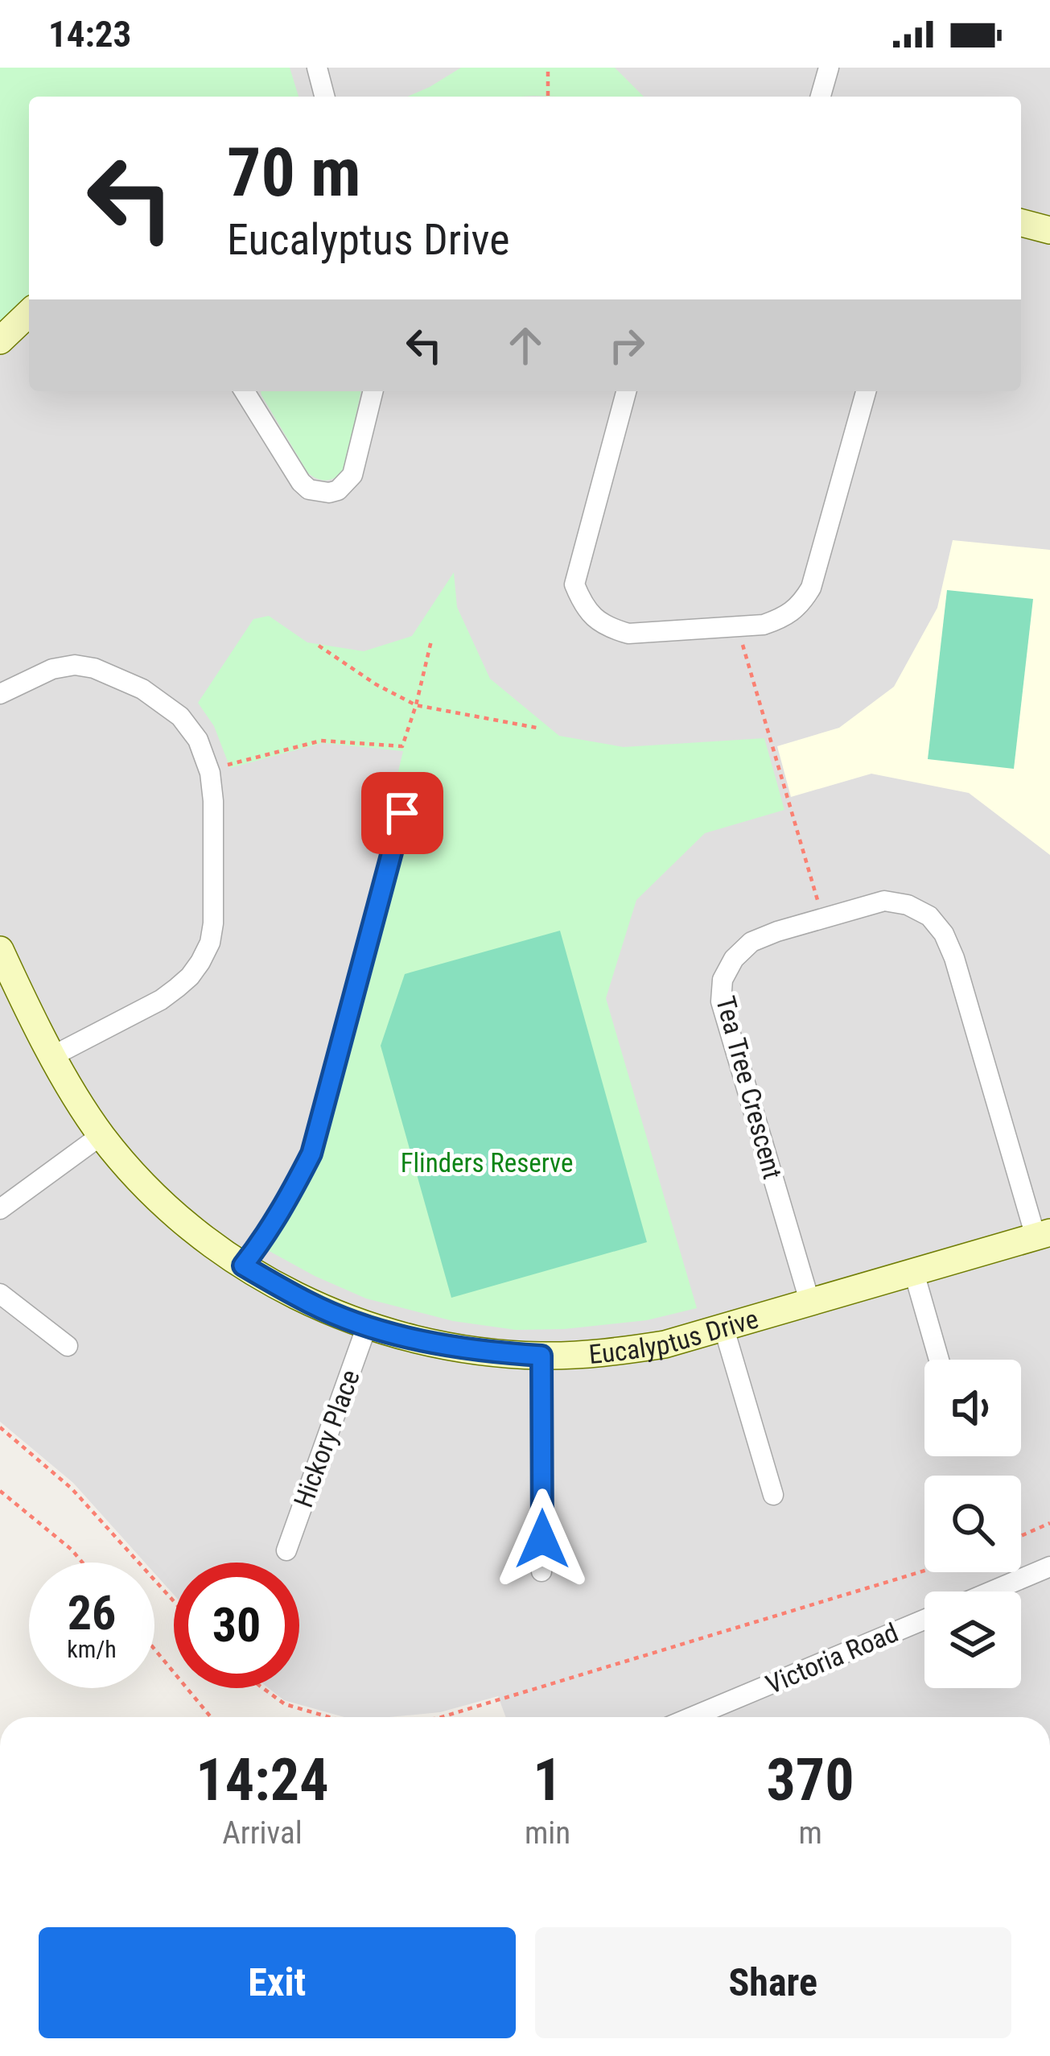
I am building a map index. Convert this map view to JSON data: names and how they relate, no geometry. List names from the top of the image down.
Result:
{
  "streets": {
    "street": [
      "Tea Tree Crescent",
      "Eucalyptus Drive",
      "Hickory Place",
      "Victoria Road"
    ]
  },
  "crossings": [
    ["Tea Tree Crescent", "Eucalyptus Drive"],
    ["Eucalyptus Drive", "Hickory Place"]
  ],
  "parks": ["Flinders Reserve"],
  "page": {
    "status": "14:23",
    "turn": ["70 m", "Eucalyptus Drive"],
    "speed": "26 km/h",
    "limit": "30",
    "eta": [
      "14:24",
      "Arrival",
      "1",
      "min",
      "370",
      "m"
    ],
    "buttons": ["Exit", "Share"]
  }
}
